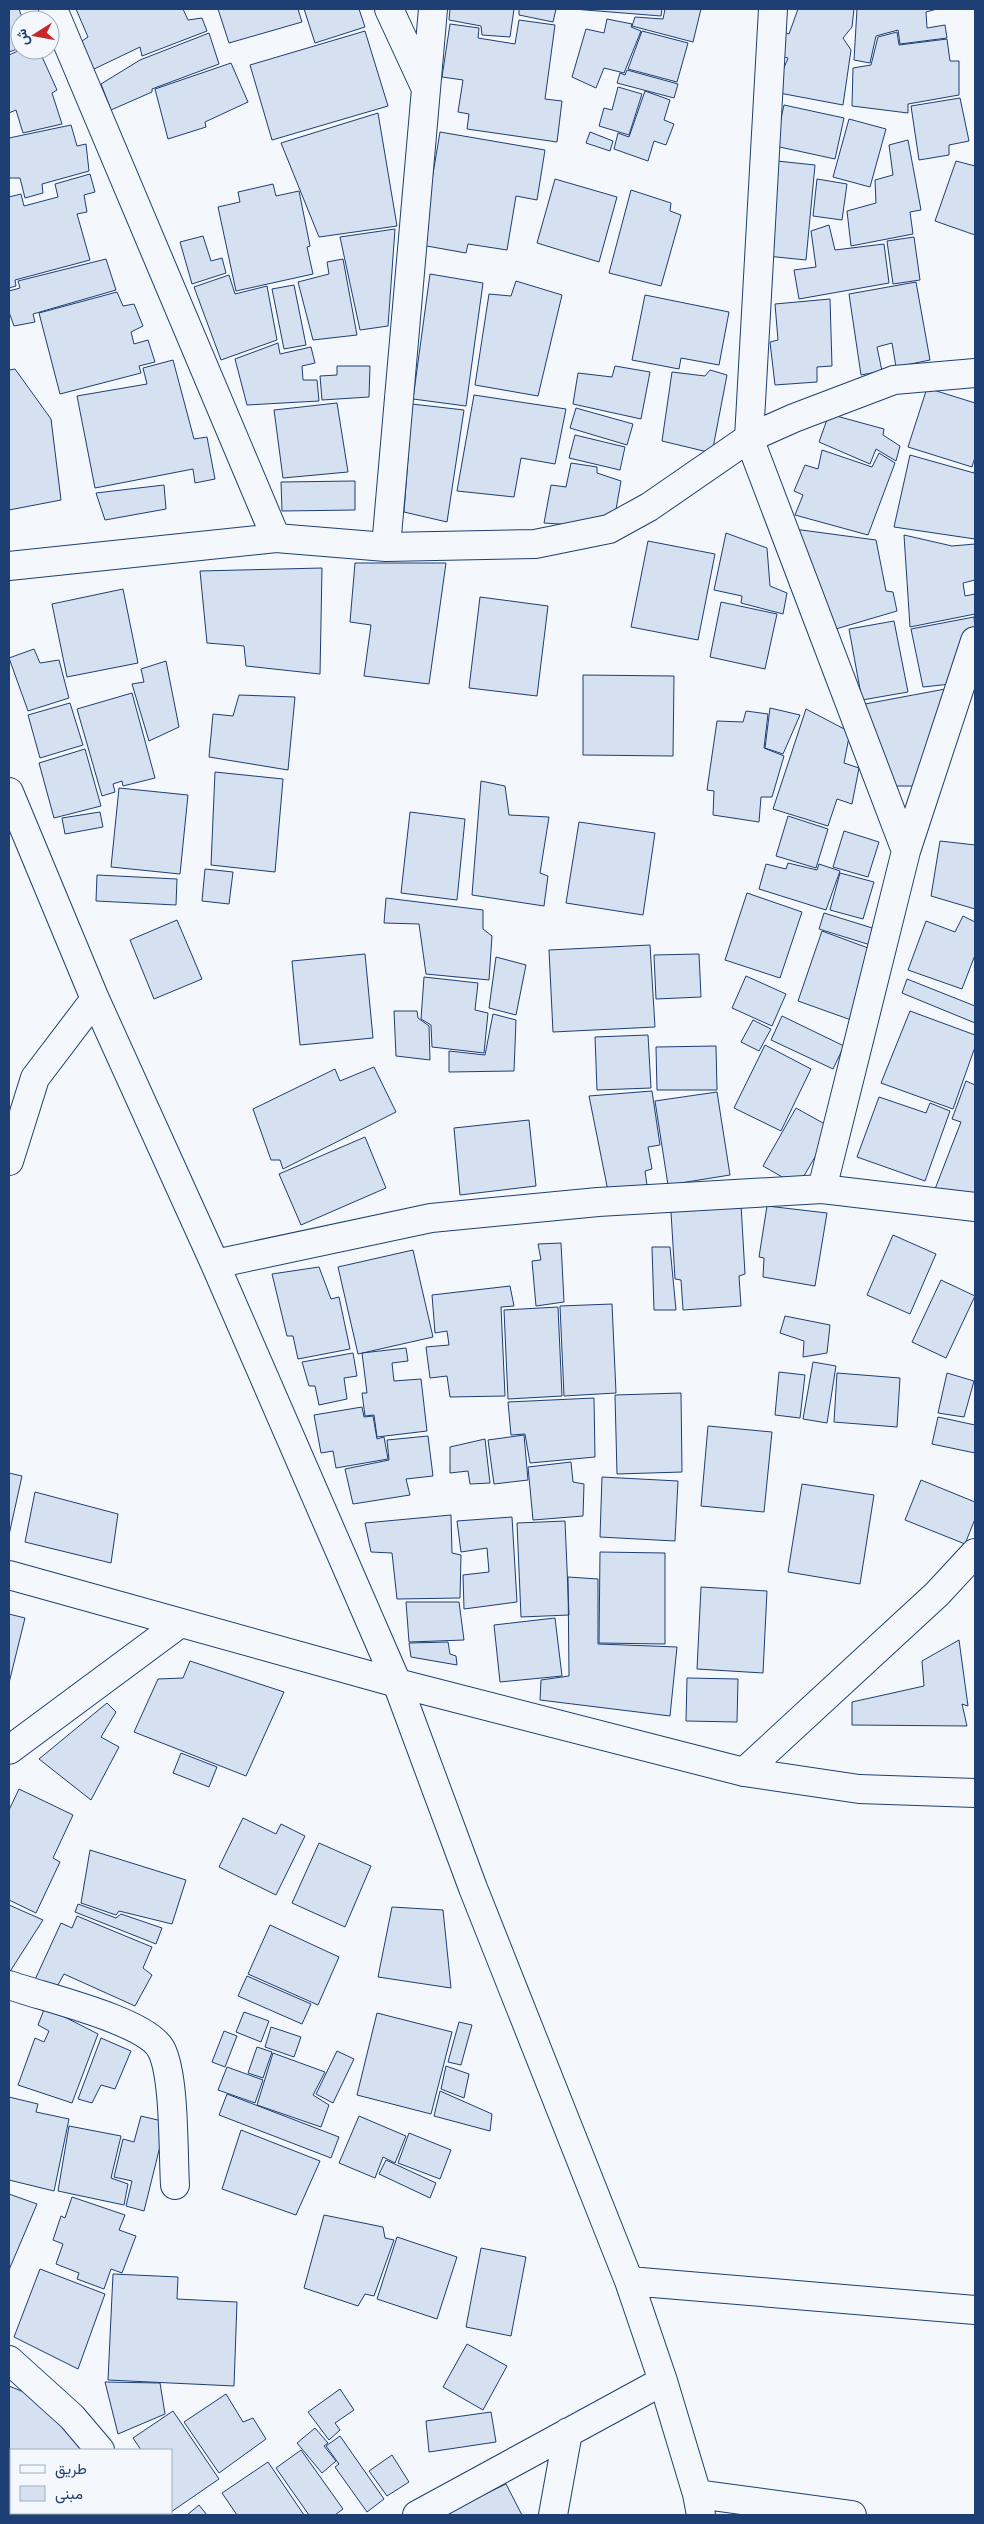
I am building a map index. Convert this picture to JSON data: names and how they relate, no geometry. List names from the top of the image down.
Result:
{
  "legend": ["طريق", "مبنى"],
  "north": "left"
}
